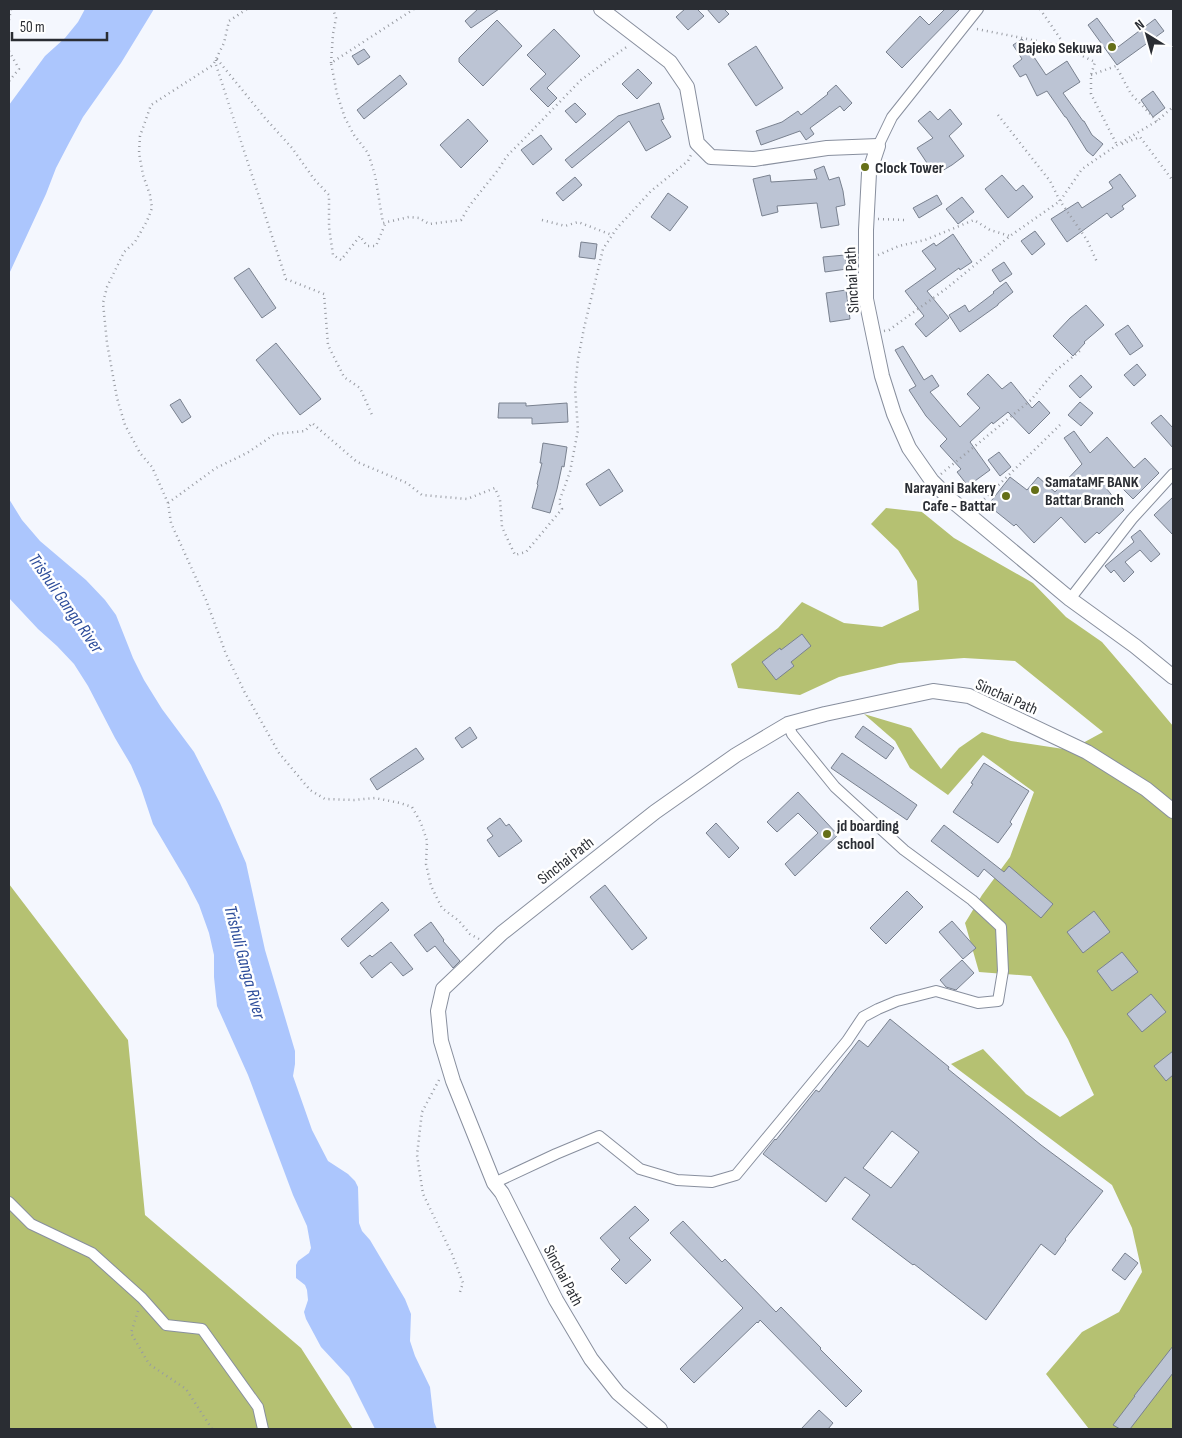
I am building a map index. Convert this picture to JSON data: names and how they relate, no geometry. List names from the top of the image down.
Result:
{
  "streets": {
    "street": ["Sinchai Path"]
  },
  "water": ["Trishuli Ganga River"],
  "places": [
    "Bajeko Sekuwa",
    "Clock Tower",
    "SamataMF BANK Battar Branch",
    "Narayani Bakery Cafe - Battar",
    "jd boarding school"
  ],
  "scale_bar": "50 m",
  "north": "top left"
}
